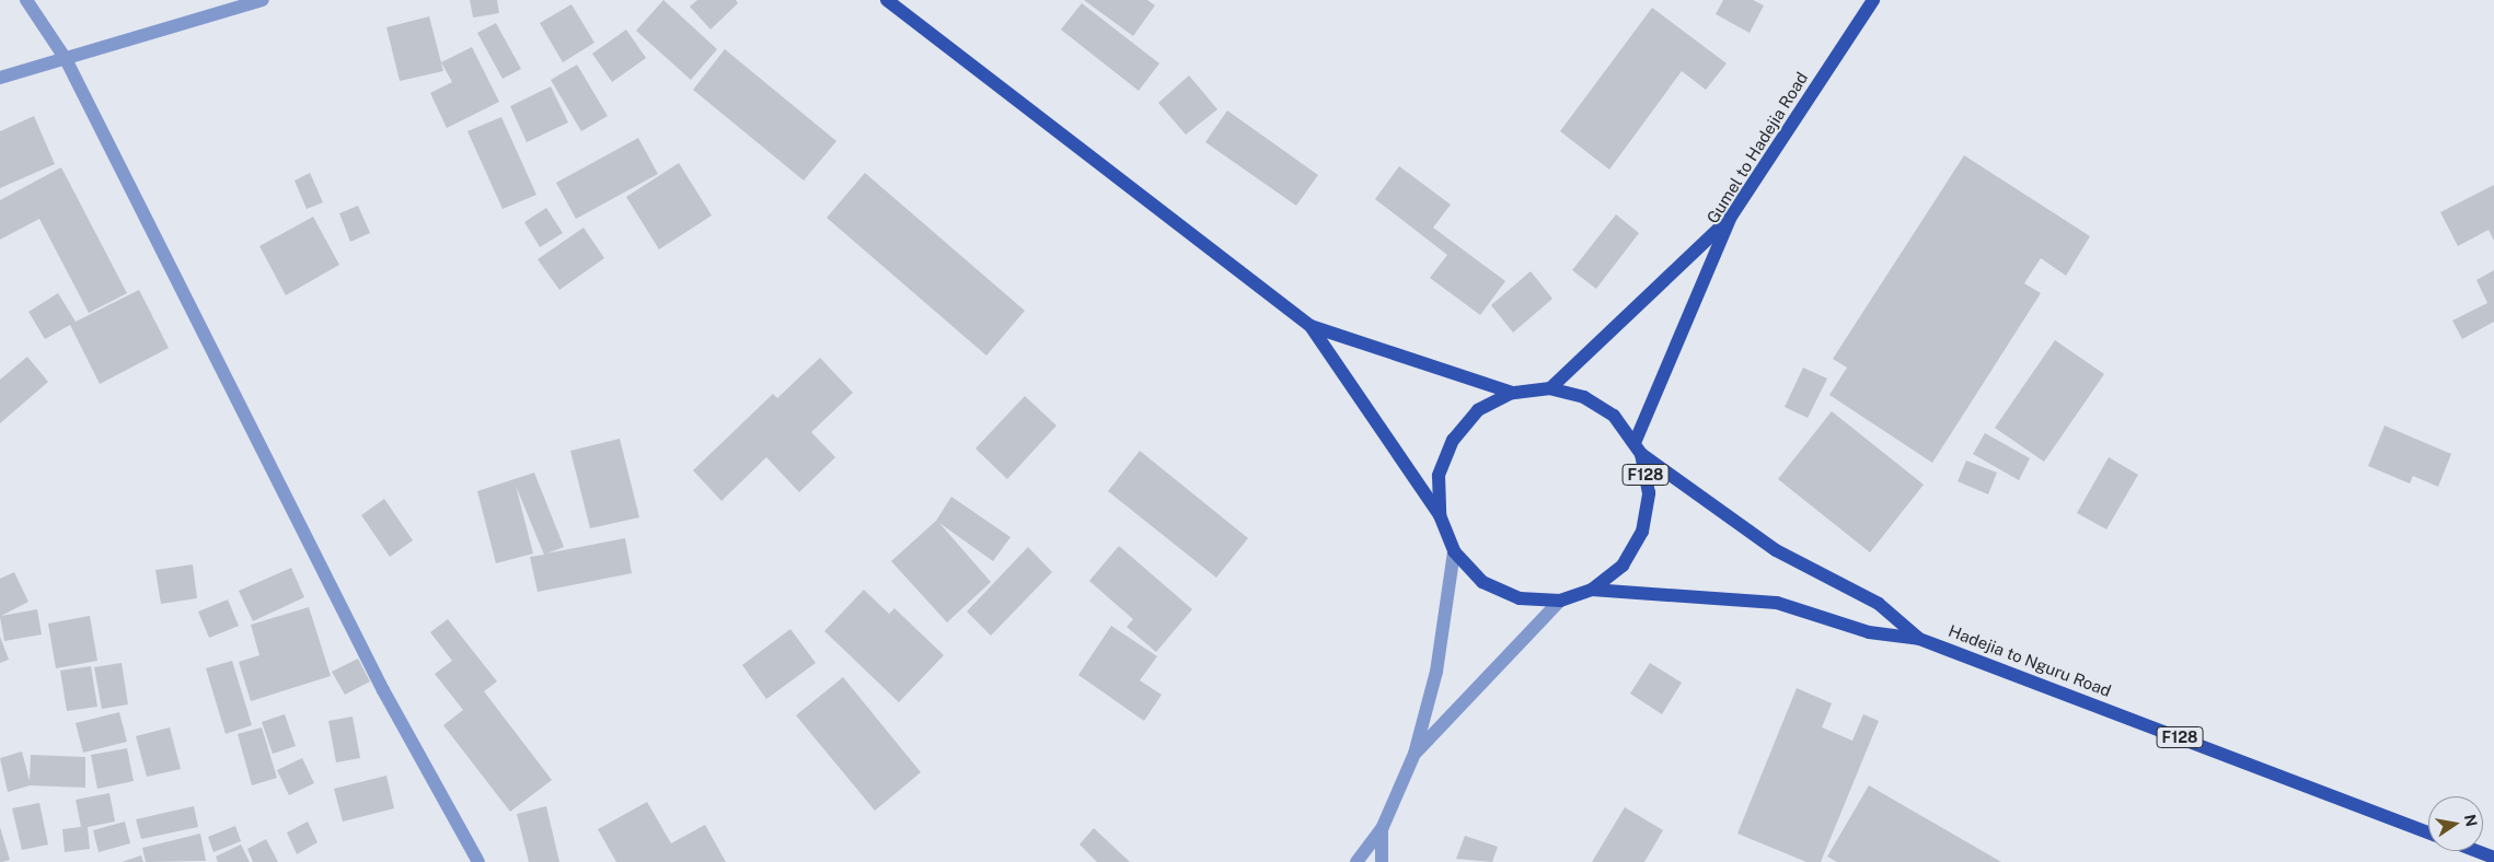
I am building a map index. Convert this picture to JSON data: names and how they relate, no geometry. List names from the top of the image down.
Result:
{
  "streets": {
    "main road": ["Gumel to Hadejia Road", "F128", "Hadejia to Nguru Road"]
  },
  "crossings": [
    ["Gumel to Hadejia Road", "F128"],
    ["Gumel to Hadejia Road", "Hadejia to Nguru Road"],
    ["F128", "Hadejia to Nguru Road"]
  ],
  "north": "right"
}
